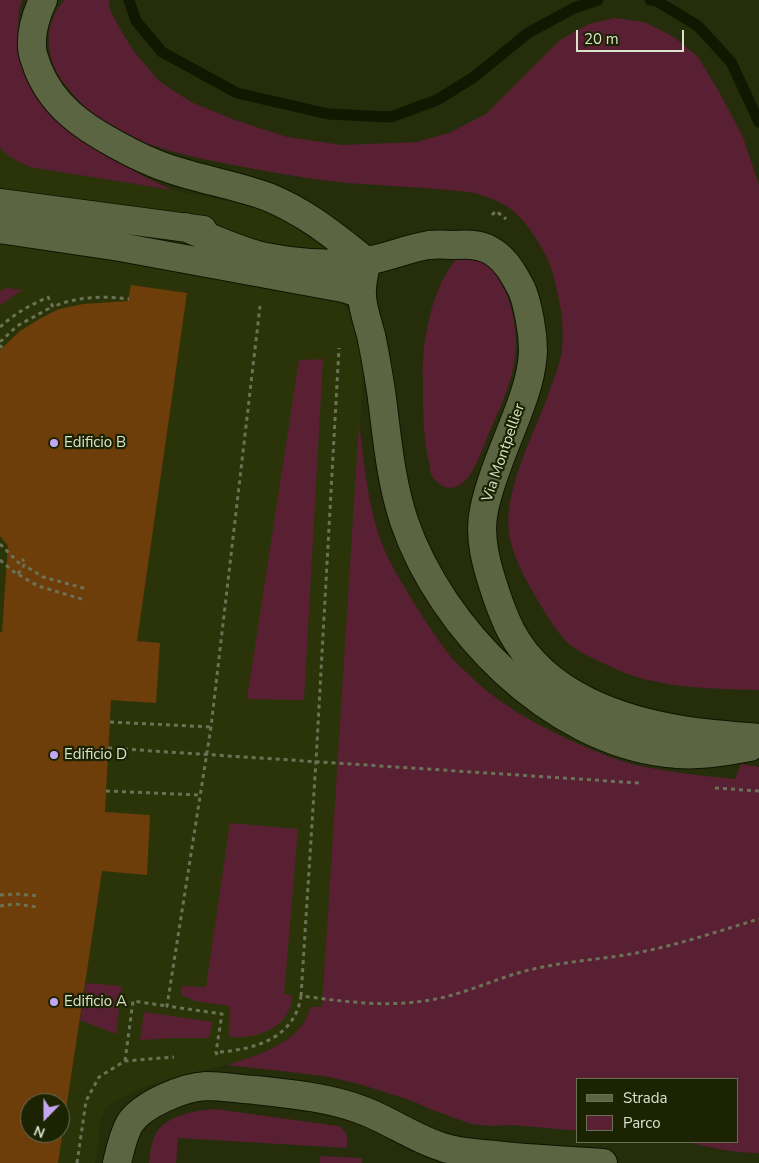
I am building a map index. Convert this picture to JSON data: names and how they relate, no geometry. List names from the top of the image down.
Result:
{
  "streets": {
    "lane": ["Via Montpellier"]
  },
  "places": ["Edificio B", "Edificio D", "Edificio A"],
  "legend": ["Strada", "Parco"],
  "scale_bar": "20 m",
  "north": "bottom"
}
